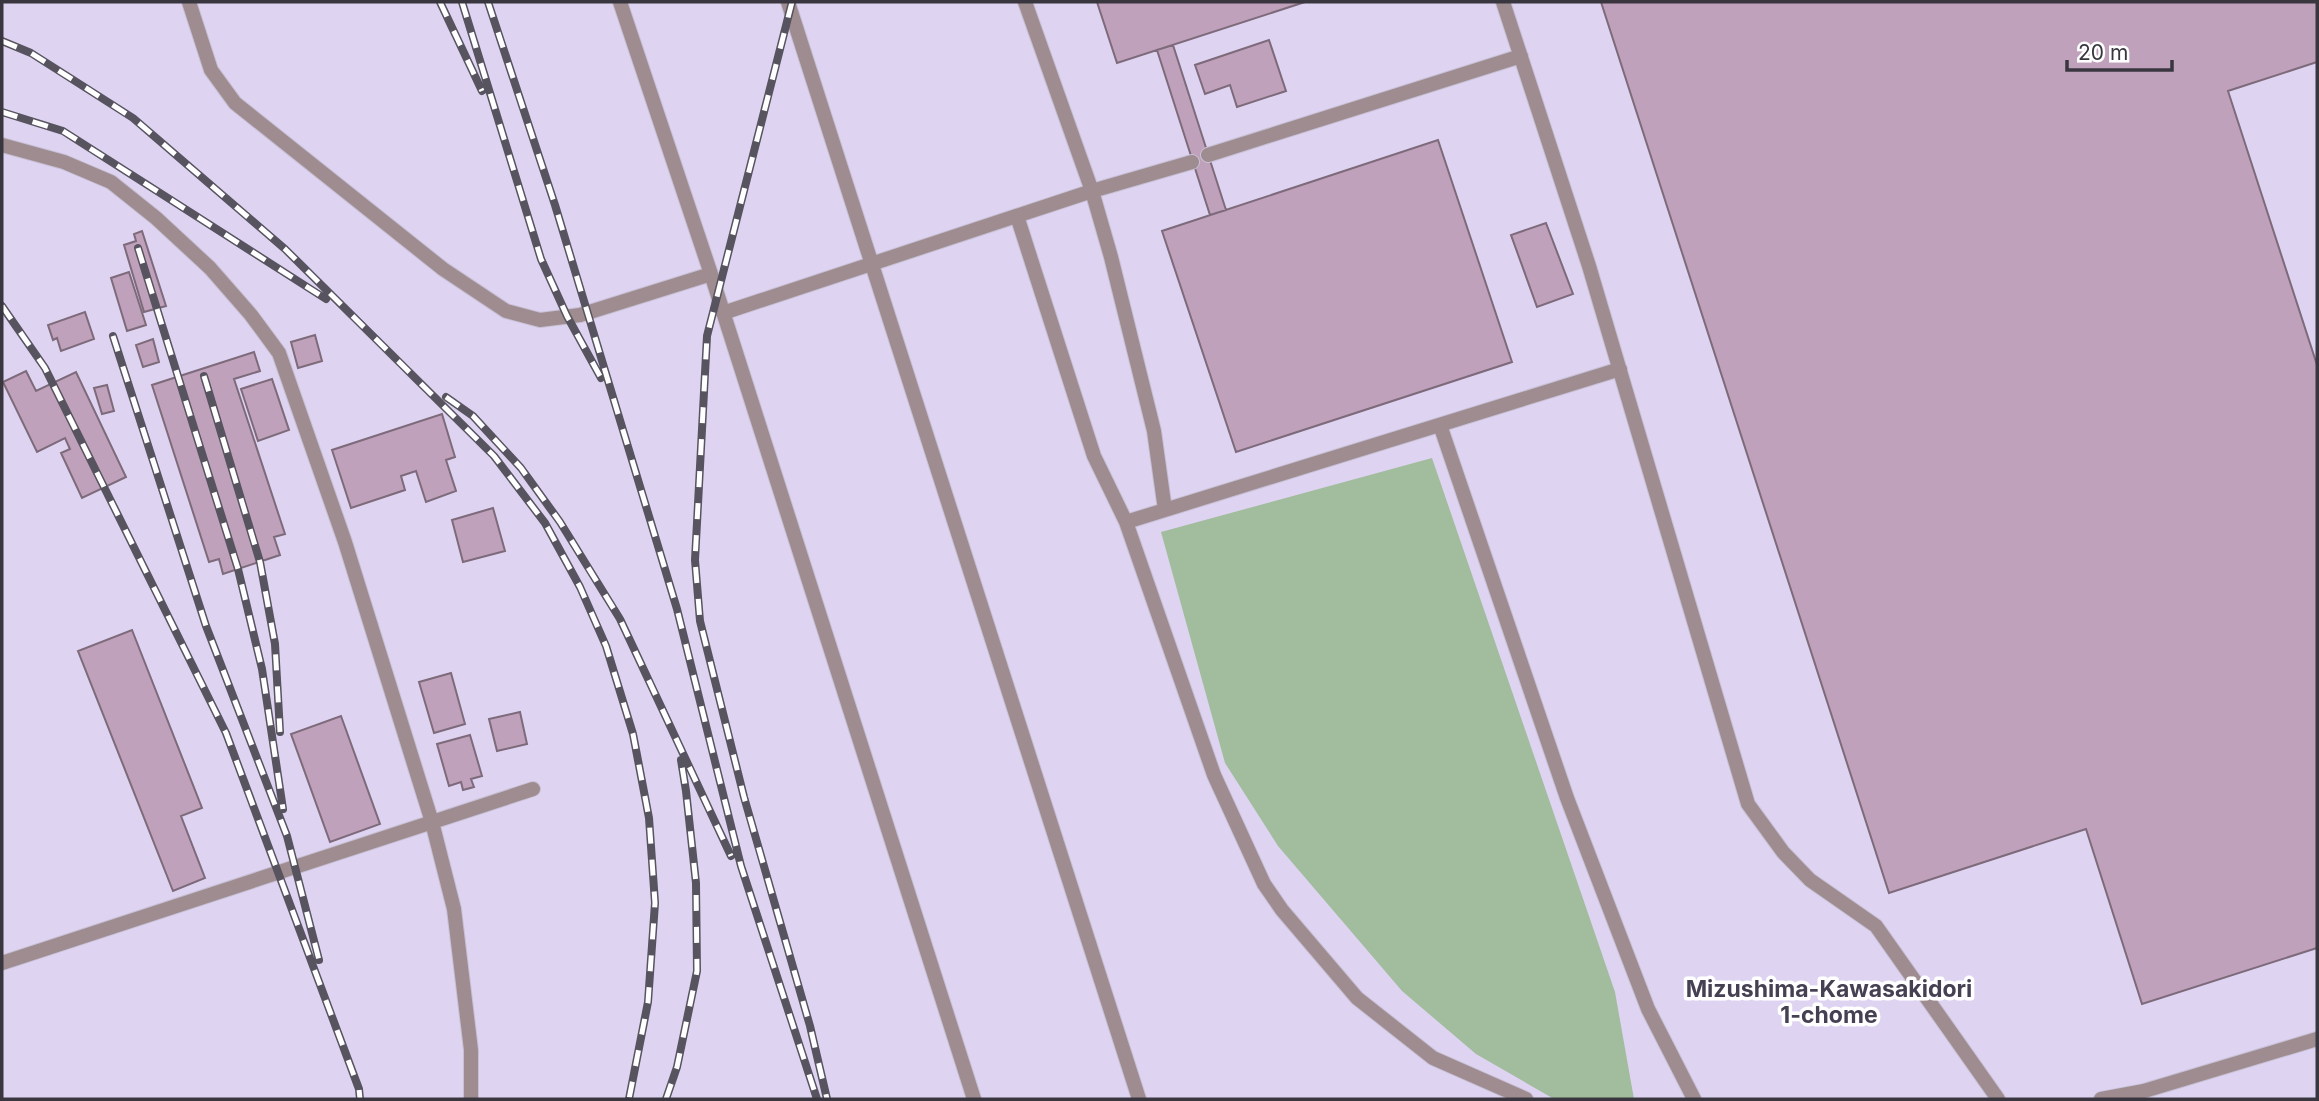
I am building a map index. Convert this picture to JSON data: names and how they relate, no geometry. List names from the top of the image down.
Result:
{
  "districts": ["Mizushima-Kawasakidori 1-chome"],
  "scale_bar": "20 m"
}
